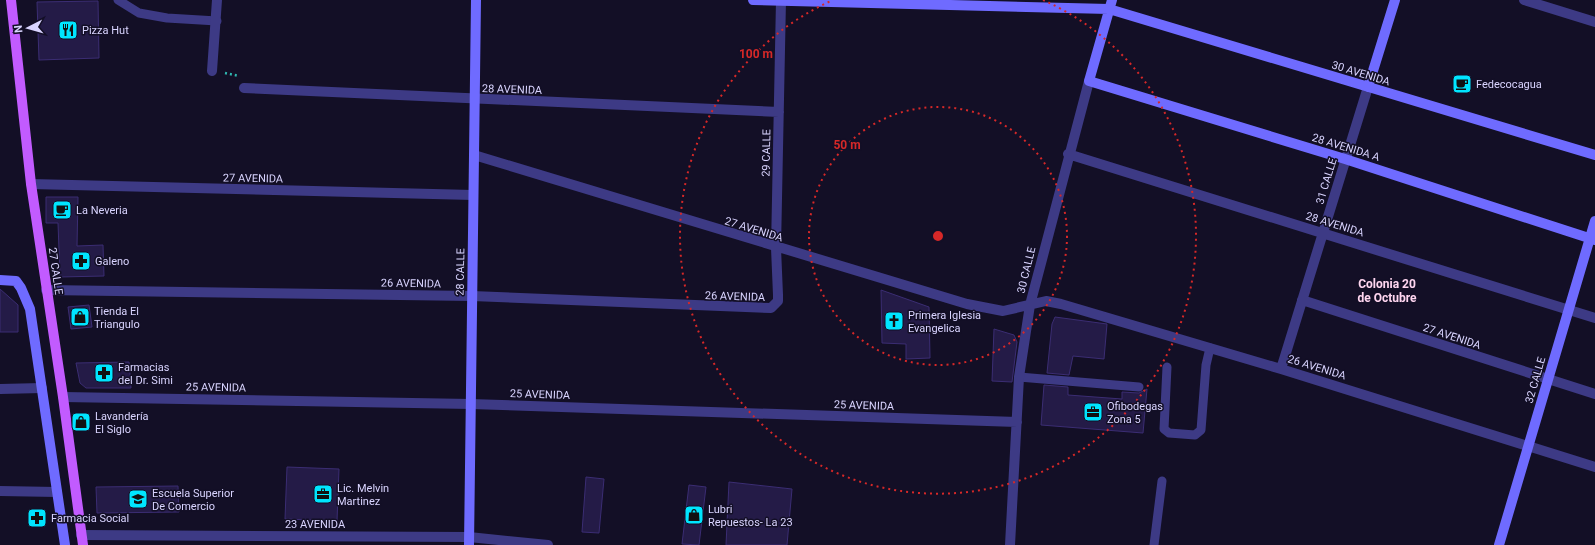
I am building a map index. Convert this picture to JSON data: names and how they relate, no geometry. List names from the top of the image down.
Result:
{
  "streets": {
    "main road": ["27 CALLE"],
    "street": [
      "30 AVENIDA",
      "28 AVENIDA",
      "28 AVENIDA A",
      "29 CALLE",
      "27 AVENIDA",
      "31 CALLE",
      "30 CALLE",
      "28 CALLE",
      "26 AVENIDA",
      "32 CALLE",
      "25 AVENIDA",
      "23 AVENIDA"
    ]
  },
  "crossings": [
    ["30 AVENIDA", "31 CALLE"],
    ["30 AVENIDA", "30 CALLE"],
    ["28 AVENIDA", "29 CALLE"],
    ["28 AVENIDA", "31 CALLE"],
    ["28 AVENIDA", "30 CALLE"],
    ["28 AVENIDA", "28 CALLE"],
    ["28 AVENIDA", "32 CALLE"],
    ["28 AVENIDA A", "31 CALLE"],
    ["28 AVENIDA A", "30 CALLE"],
    ["28 AVENIDA A", "32 CALLE"],
    ["29 CALLE", "27 AVENIDA"],
    ["29 CALLE", "26 AVENIDA"],
    ["27 AVENIDA", "31 CALLE"],
    ["27 AVENIDA", "30 CALLE"],
    ["27 AVENIDA", "27 CALLE"],
    ["27 AVENIDA", "28 CALLE"],
    ["27 AVENIDA", "26 AVENIDA"],
    ["27 AVENIDA", "32 CALLE"],
    ["31 CALLE", "26 AVENIDA"],
    ["30 CALLE", "26 AVENIDA"],
    ["30 CALLE", "25 AVENIDA"],
    ["27 CALLE", "26 AVENIDA"],
    ["27 CALLE", "25 AVENIDA"],
    ["27 CALLE", "23 AVENIDA"],
    ["28 CALLE", "26 AVENIDA"],
    ["28 CALLE", "25 AVENIDA"],
    ["28 CALLE", "23 AVENIDA"],
    ["26 AVENIDA", "32 CALLE"]
  ],
  "districts": ["Colonia 20 de Octubre"],
  "places": {
    "restaurant": ["Pizza Hut"],
    "cafe": ["Fedecocagua", "La Neveria"],
    "pharmacy": ["Galeno", "Farmacias del Dr. Simi", "Farmacia Social"],
    "shop": ["Tienda El Triangulo", "Lavandería El Siglo", "Lubri Repuestos- La 23"],
    "church": ["Primera Iglesia Evangelica"],
    "office": ["Ofibodegas Zona 5", "Lic. Melvin Martinez"],
    "school or university": ["Escuela Superior De Comercio"]
  },
  "north": "left",
  "rings": ["100 m", "50 m"]
}
